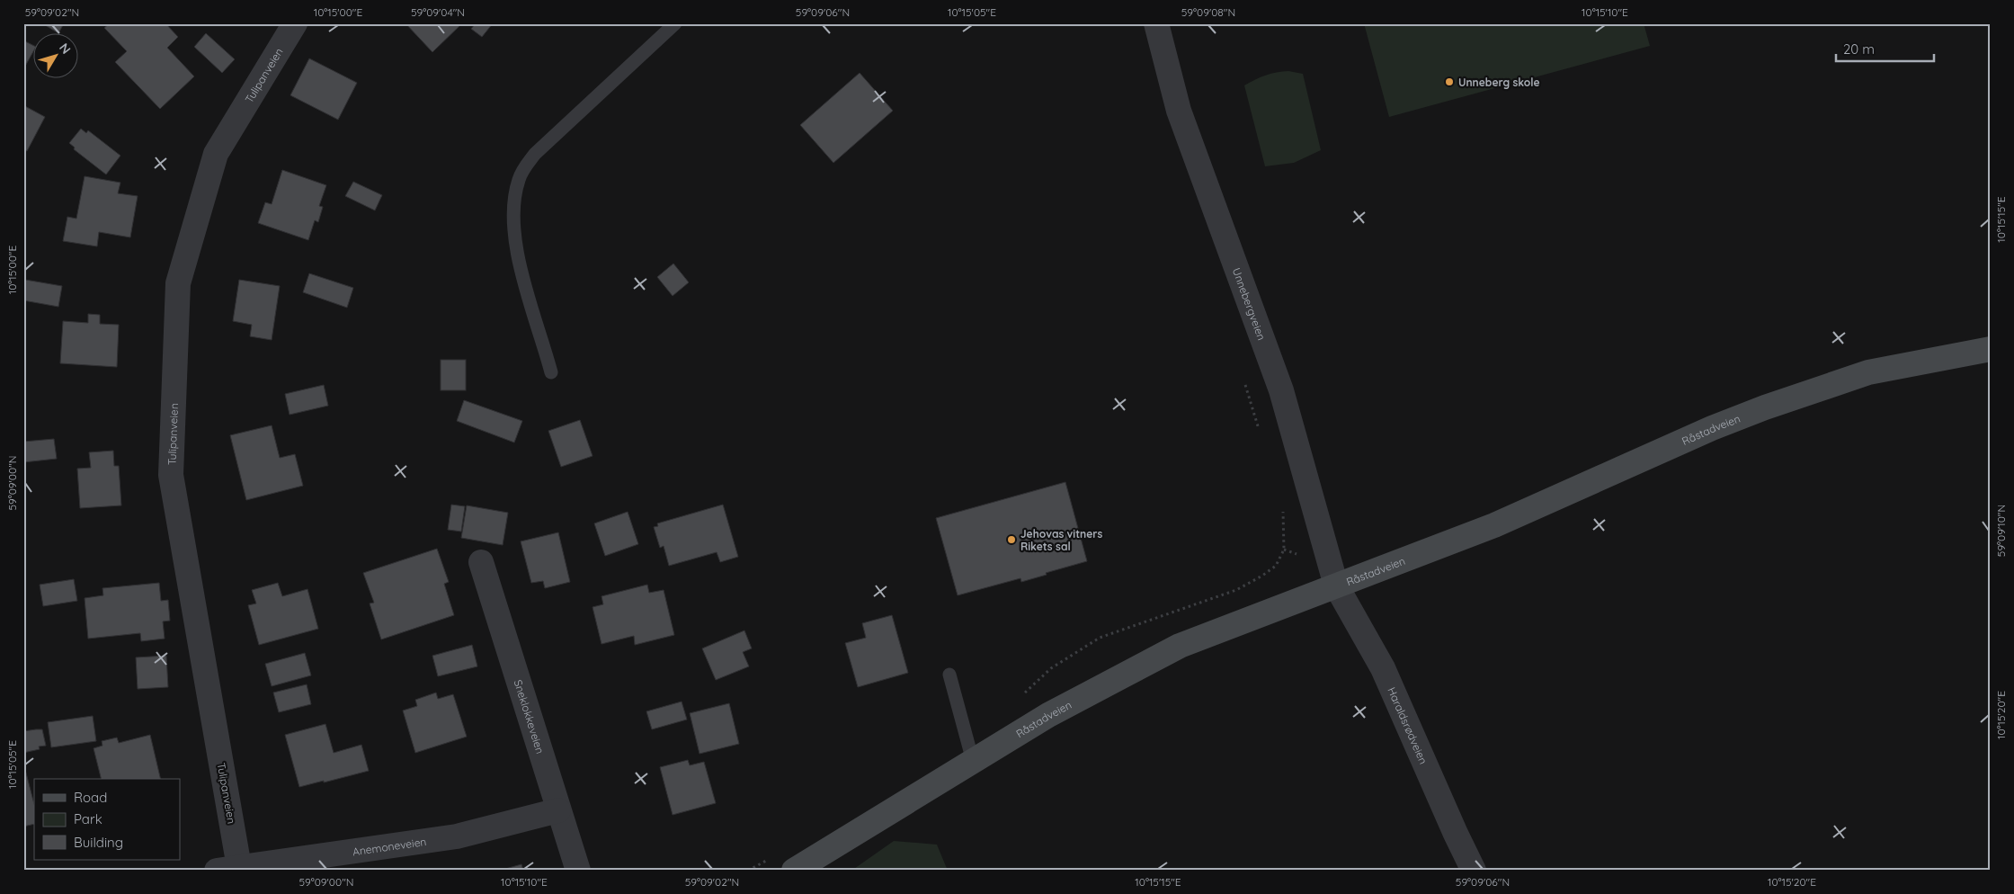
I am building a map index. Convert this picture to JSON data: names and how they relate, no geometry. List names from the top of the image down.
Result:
{
  "streets": {
    "main road": ["Råstadveien"],
    "street": [
      "Tulipanveien",
      "Unnebergveien",
      "Sneklokkeveien",
      "Haraldsrødveien",
      "Anemoneveien"
    ]
  },
  "crossings": [
    ["Tulipanveien", "Anemoneveien"],
    ["Unnebergveien", "Råstadveien"],
    ["Unnebergveien", "Haraldsrødveien"],
    ["Råstadveien", "Haraldsrødveien"],
    ["Sneklokkeveien", "Anemoneveien"]
  ],
  "places": ["Unneberg skole", "Jehovas vitners Rikets sal"],
  "legend": ["Road", "Park", "Building"],
  "scale_bar": "20 m",
  "north": "top right",
  "coordinates": [
    "59°09'02\"N",
    "10°15'00\"E",
    "59°09'04\"N",
    "59°09'06\"N",
    "10°15'05\"E",
    "59°09'08\"N",
    "10°15'10\"E",
    "10°15'15\"E",
    "59°09'00\"N",
    "59°09'10\"N",
    "10°15'20\"E"
  ]
}
